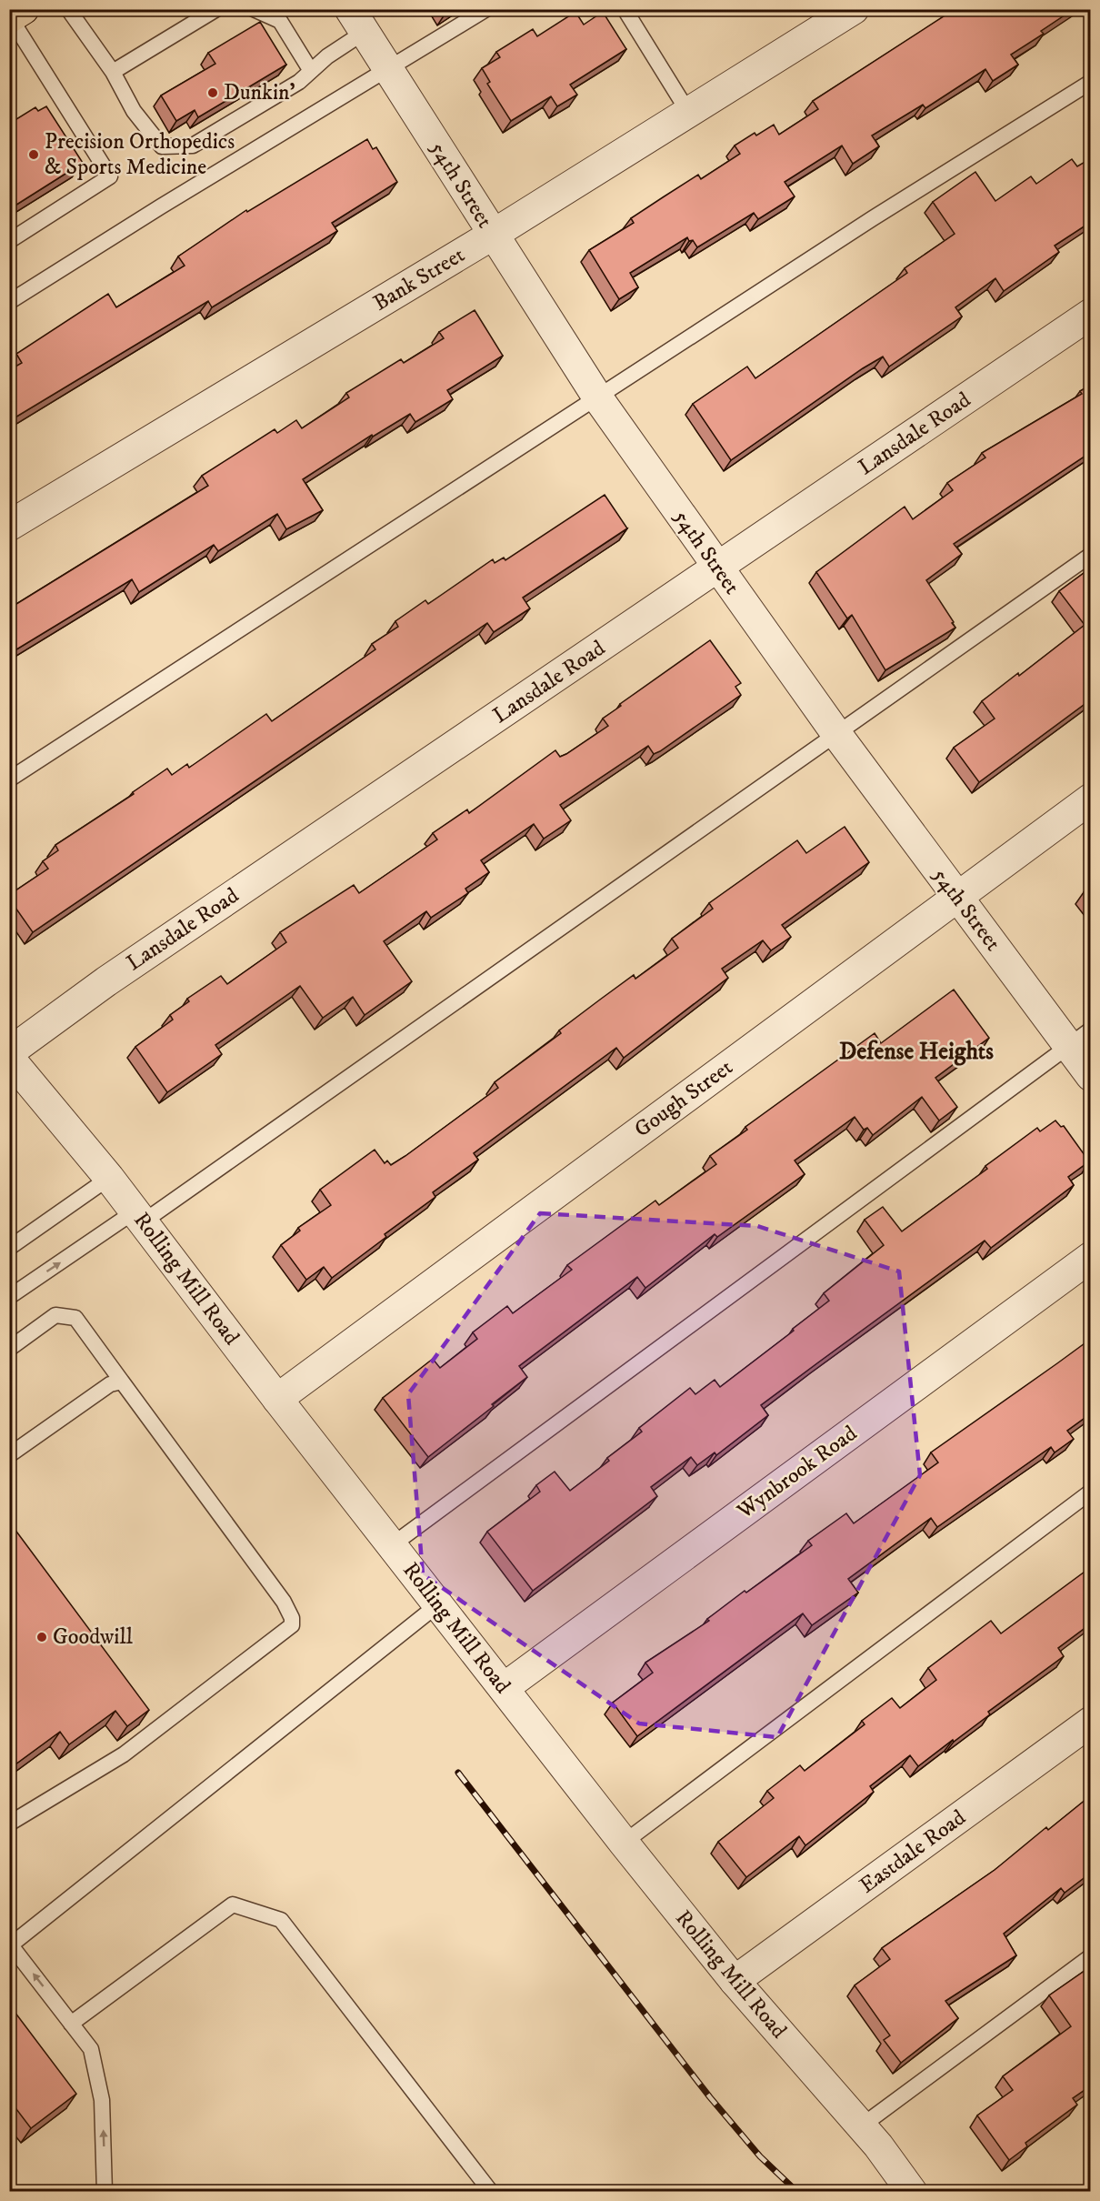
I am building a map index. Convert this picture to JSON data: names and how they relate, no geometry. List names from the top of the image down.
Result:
{
  "streets": {
    "street": [
      "54th Street",
      "Bank Street",
      "Lansdale Road",
      "Gough Street",
      "Rolling Mill Road",
      "Wynbrook Road",
      "Eastdale Road"
    ]
  },
  "crossings": [
    ["54th Street", "Bank Street"],
    ["54th Street", "Lansdale Road"],
    ["54th Street", "Gough Street"],
    ["Gough Street", "Rolling Mill Road"],
    ["Rolling Mill Road", "Wynbrook Road"],
    ["Rolling Mill Road", "Eastdale Road"]
  ],
  "districts": ["Defense Heights"],
  "places": ["Dunkin'", "Precision Orthopedics & Sports Medicine", "Goodwill"]
}
